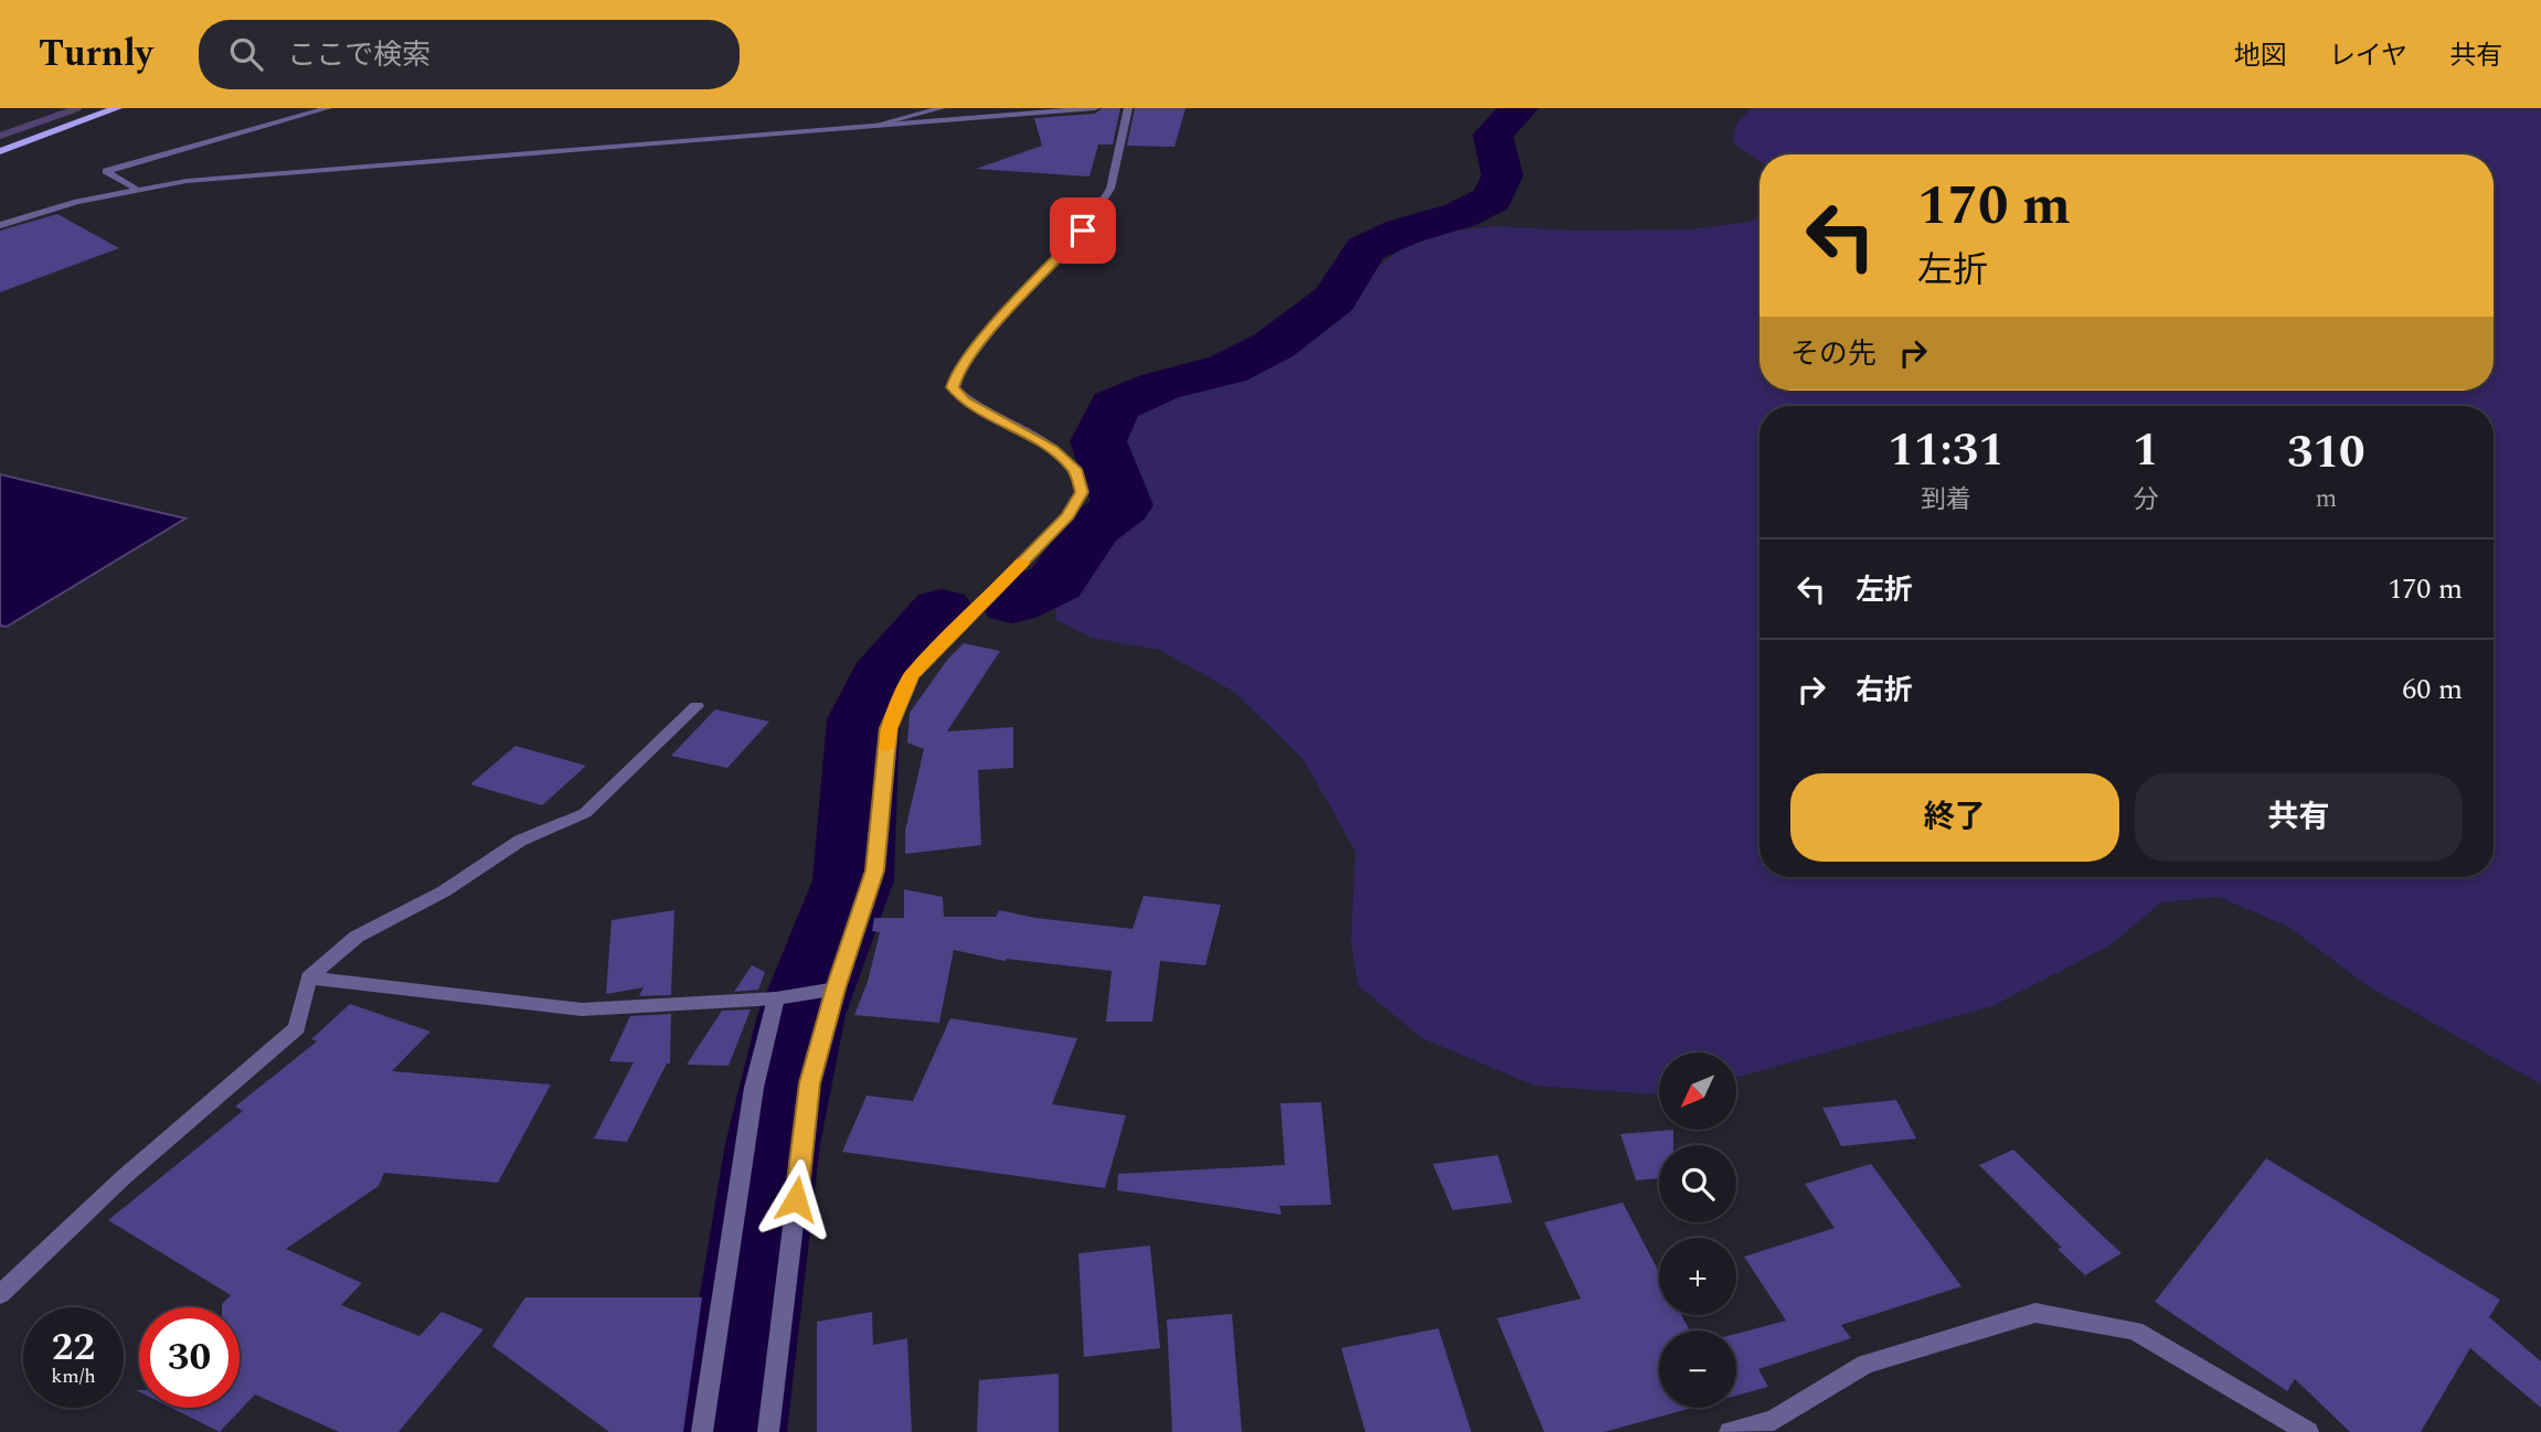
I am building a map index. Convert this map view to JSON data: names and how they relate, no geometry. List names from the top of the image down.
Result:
{
  "north": "bottom left",
  "page": {
    "header": "Turnly",
    "search": "ここで検索",
    "nav": ["地図", "レイヤ", "共有"],
    "turn": ["170 m", "左折"],
    "then": "その先",
    "eta": [
      "11:31",
      "到着",
      "1",
      "分",
      "310",
      "m"
    ],
    "list": [
      {
        "name": "左折",
        "value": "170 m"
      },
      {
        "name": "右折",
        "value": "60 m"
      }
    ],
    "buttons": ["終了", "共有"],
    "map_buttons": ["+", "−"],
    "speed": "22 km/h",
    "limit": "30"
  }
}
